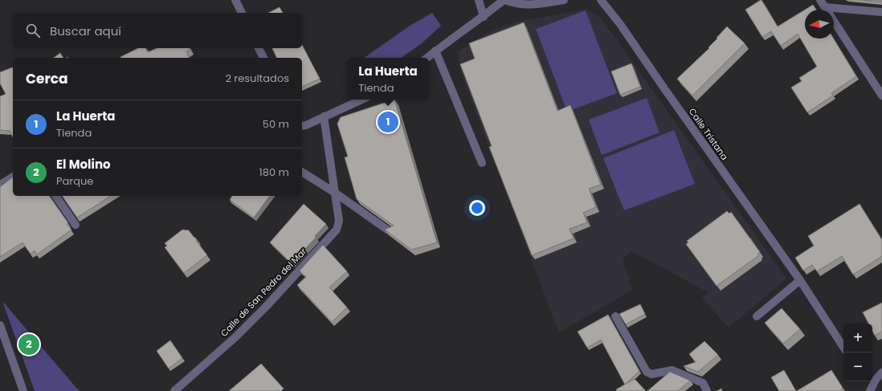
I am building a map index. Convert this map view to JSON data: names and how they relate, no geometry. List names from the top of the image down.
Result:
{
  "streets": {
    "street": ["Calle Tristana", "Calle de San Pedro del Mar"]
  },
  "north": "left",
  "page": {
    "search": "Buscar aquí",
    "popup": ["La Huerta", "Tienda"],
    "heading": ["Cerca", "2 resultados"],
    "list": [
      {
        "mark": "1",
        "name": "La Huerta",
        "note": "Tienda",
        "value": "50 m"
      },
      {
        "mark": "2",
        "name": "El Molino",
        "note": "Parque",
        "value": "180 m"
      }
    ],
    "pins": ["1", "2"],
    "map_buttons": ["+", "−"]
  }
}
